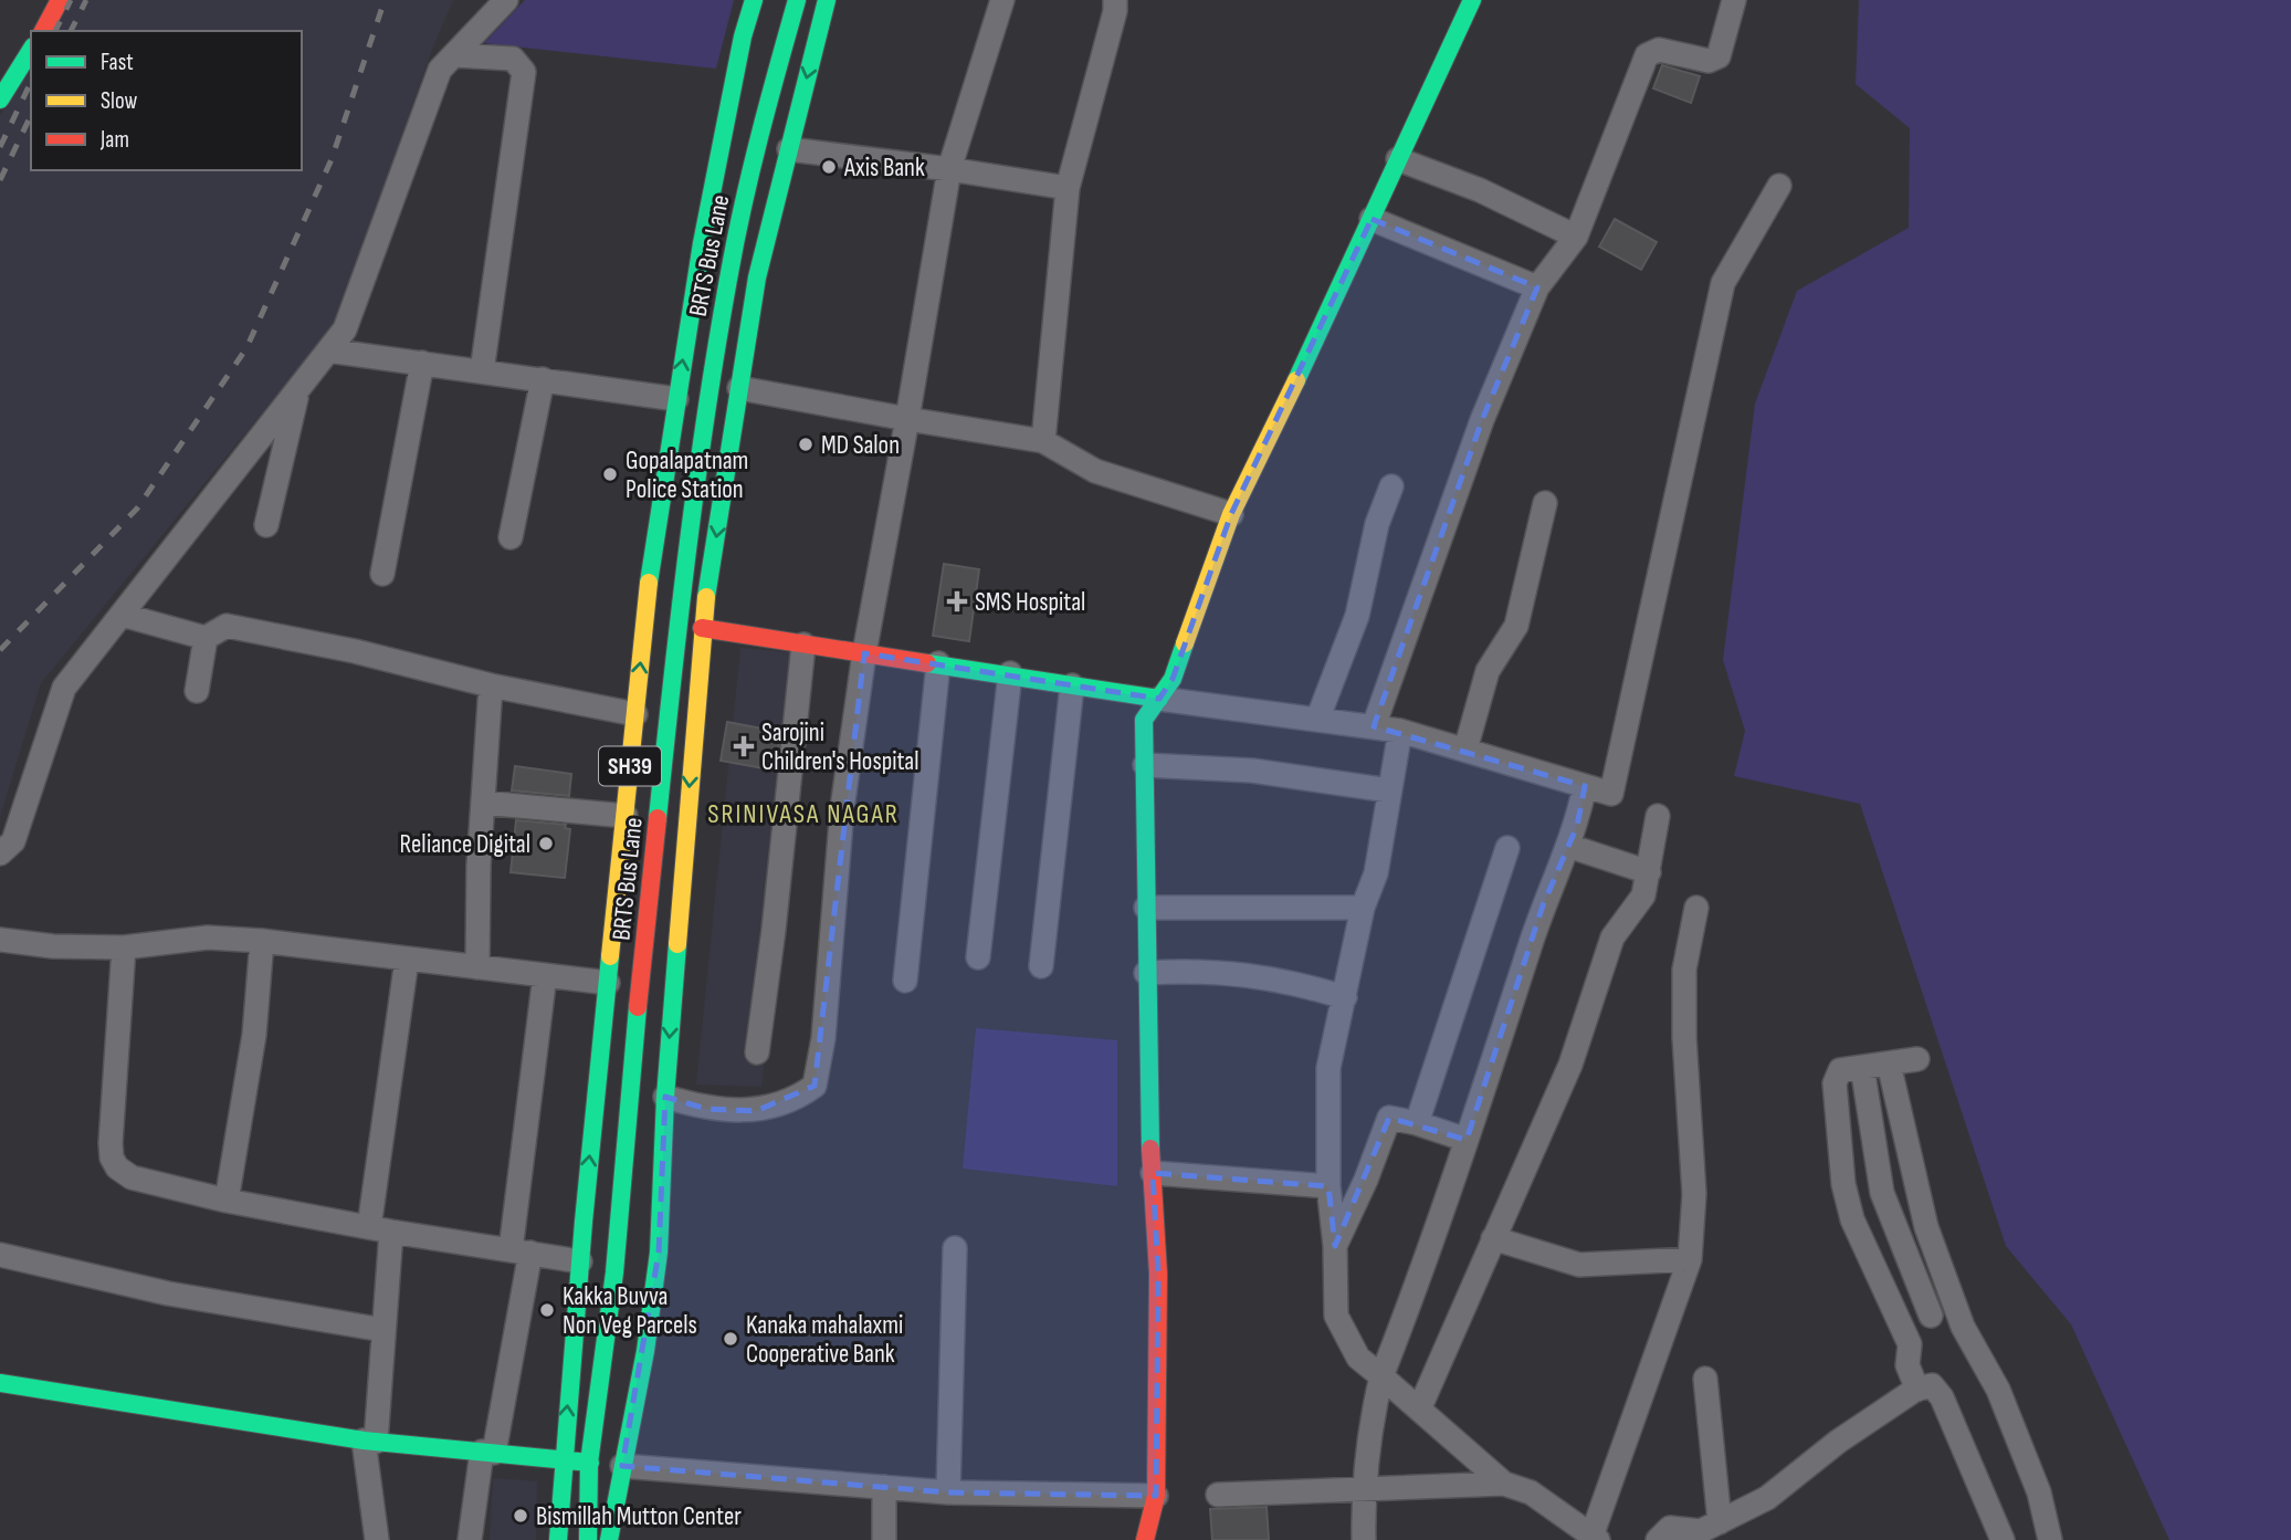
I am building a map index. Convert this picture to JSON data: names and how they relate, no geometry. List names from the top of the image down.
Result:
{
  "streets": {
    "main road": ["BRTS Bus Lane", "SH39"]
  },
  "districts": ["SRINIVASA NAGAR"],
  "places": {
    "other": [
      "Axis Bank",
      "MD Salon",
      "Gopalapatnam Police Station",
      "Reliance Digital",
      "Kakka Buvva Non Veg Parcels",
      "Kanaka mahalaxmi Cooperative Bank",
      "Bismillah Mutton Center"
    ],
    "health": ["SMS Hospital", "Sarojini Children's Hospital"]
  },
  "legend": ["Fast", "Slow", "Jam"]
}
